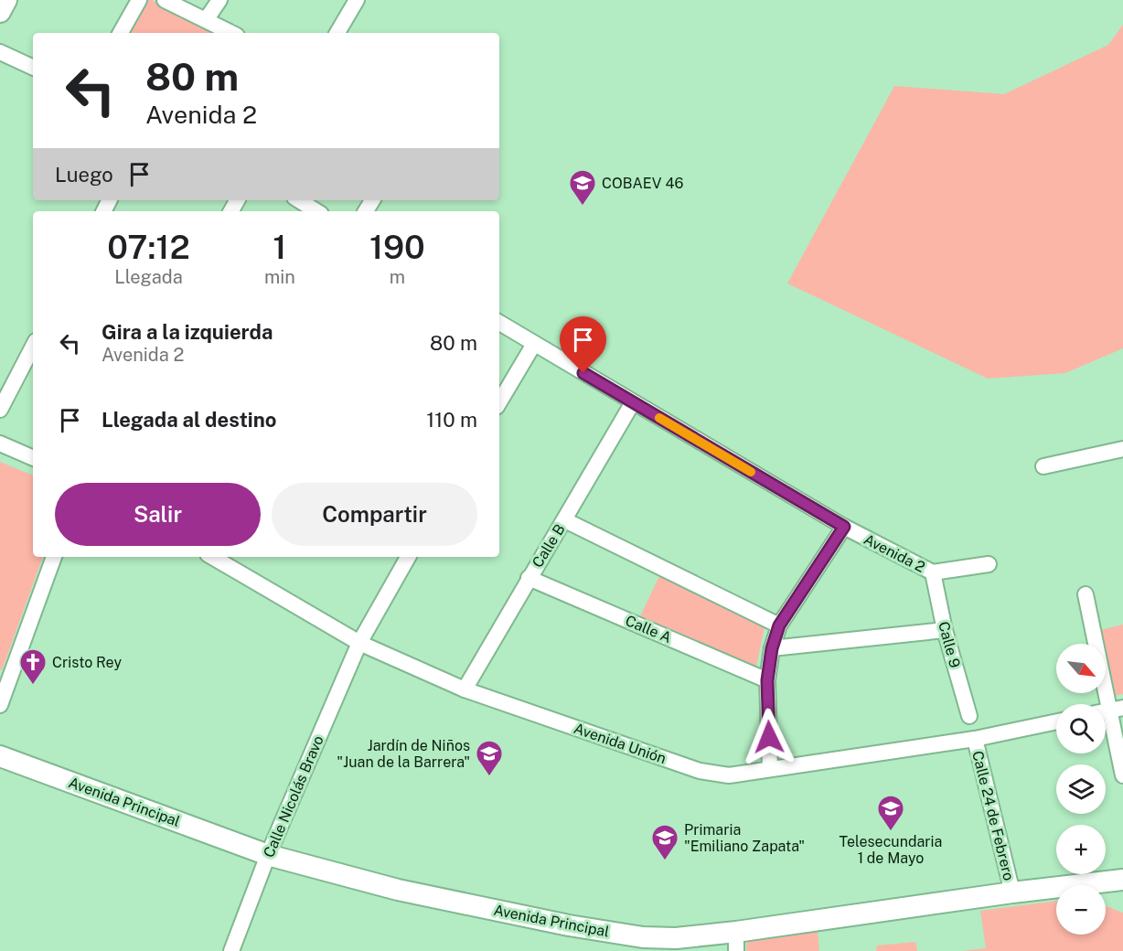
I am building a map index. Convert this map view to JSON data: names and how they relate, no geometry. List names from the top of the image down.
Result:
{
  "streets": {
    "street": [
      "Calle B",
      "Avenida 2",
      "Calle A",
      "Calle 9",
      "Avenida Unión",
      "Calle Nicolás Bravo",
      "Avenida Principal",
      "Calle 24 de Febrero"
    ]
  },
  "crossings": [
    ["Calle B", "Avenida 2"],
    ["Calle B", "Calle A"],
    ["Calle B", "Avenida Unión"],
    ["Avenida 2", "Calle 9"],
    ["Avenida Unión", "Calle Nicolás Bravo"],
    ["Avenida Unión", "Calle 24 de Febrero"],
    ["Calle Nicolás Bravo", "Avenida Principal"],
    ["Avenida Principal", "Calle 24 de Febrero"]
  ],
  "places": {
    "school or university": [
      "COBAEV 46",
      "Jardín de Niños \"Juan de la Barrera\"",
      "Telesecundaria 1 de Mayo",
      "Primaria \"Emiliano Zapata\""
    ],
    "church": ["Cristo Rey"]
  },
  "north": "bottom right",
  "page": {
    "turn": ["80 m", "Avenida 2"],
    "then": "Luego",
    "eta": [
      "07:12",
      "Llegada",
      "1",
      "min",
      "190",
      "m"
    ],
    "list": [
      {
        "name": "Gira a la izquierda",
        "note": "Avenida 2",
        "value": "80 m"
      },
      {
        "name": "Llegada al destino",
        "value": "110 m"
      }
    ],
    "buttons": ["Salir", "Compartir"],
    "map_buttons": ["+", "−"]
  }
}
